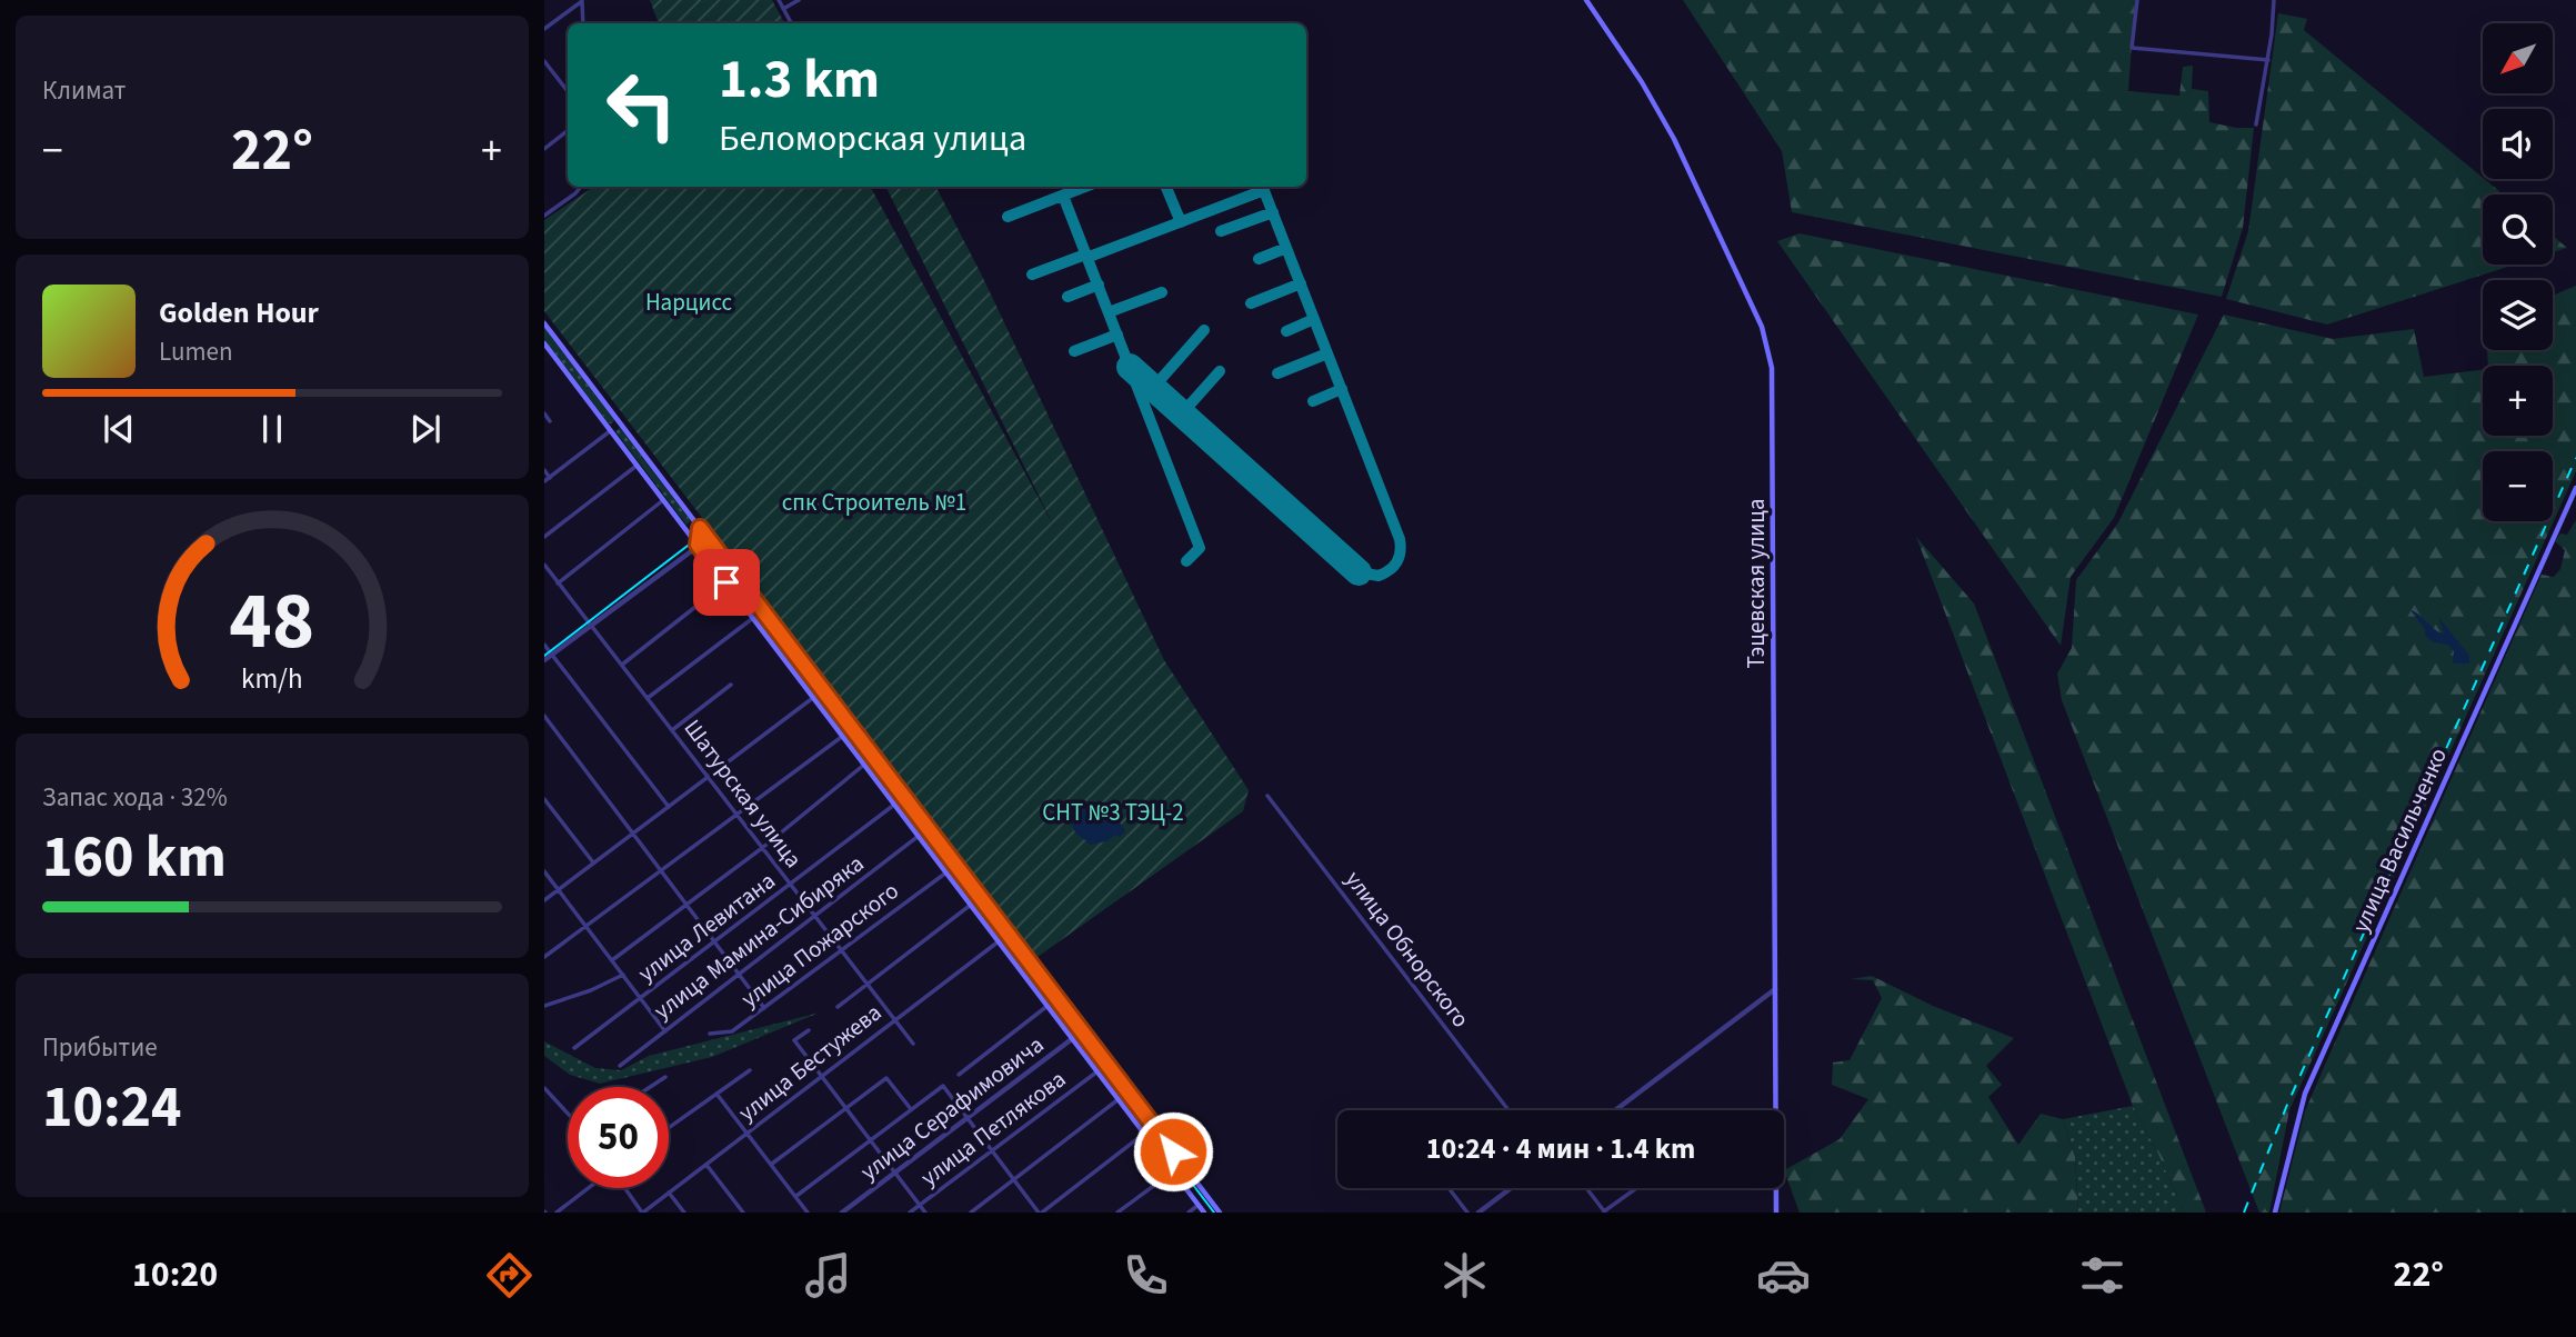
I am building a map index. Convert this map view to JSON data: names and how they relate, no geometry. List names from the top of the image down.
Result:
{
  "streets": {
    "main road": ["Тэцевская улица", "улица Васильченко"],
    "street": [
      "Шатурская улица",
      "улица Левитана",
      "улица Мамина-Сибиряка",
      "улица Пожарского",
      "улица Обнорского",
      "улица Бестужева",
      "улица Серафимовича",
      "улица Петлякова"
    ]
  },
  "crossings": [
    ["Шатурская улица", "улица Левитана"],
    ["Шатурская улица", "улица Мамина-Сибиряка"],
    ["Шатурская улица", "улица Пожарского"],
    ["Шатурская улица", "улица Бестужева"]
  ],
  "parks": ["Нарцисс", "спк Строитель №1", "СНТ №3 ТЭЦ-2"],
  "north": "bottom left",
  "page": {
    "tile": [
      "Климат",
      ["Запас хода · 32%", "160 km"],
      ["Прибытие", "10:24"]
    ],
    "map_buttons": ["+", "−"],
    "turn": ["1.3 km", "Беломорская улица"],
    "heat": ["−", "22°", "+"],
    "song": ["Golden Hour", "Lumen"],
    "limit": "50",
    "trip": "10:24 · 4 мин · 1.4 km",
    "tabs": ["10:20", "22°"],
    "gauge": ["48", "km/h"]
  }
}
